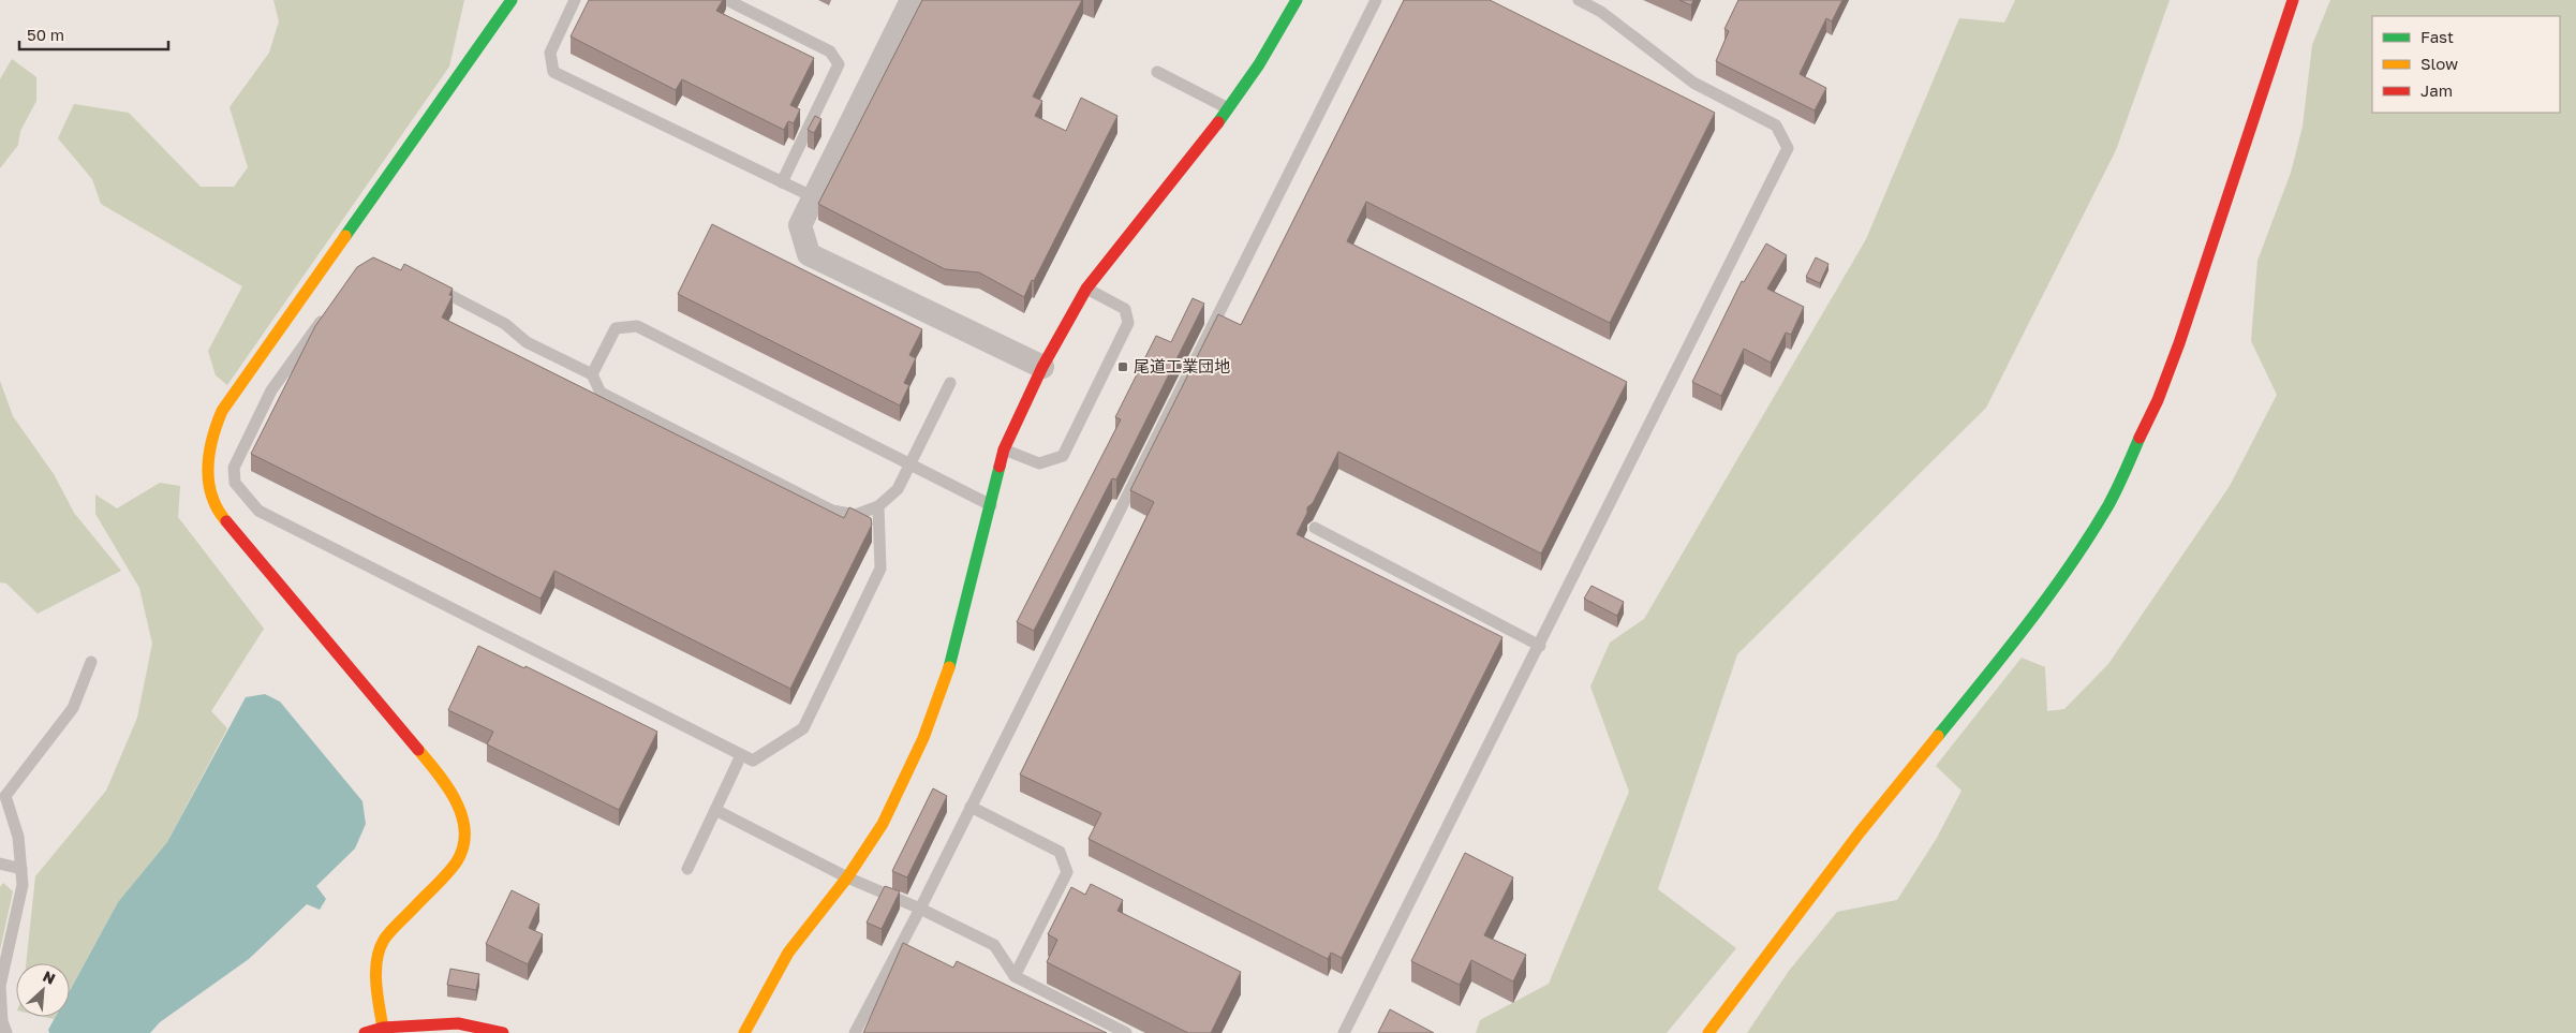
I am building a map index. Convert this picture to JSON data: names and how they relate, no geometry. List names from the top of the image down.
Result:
{
  "places": {
    "transit": ["尾道工業団地"]
  },
  "legend": ["Fast", "Slow", "Jam"],
  "scale_bar": "50 m",
  "north": "top right"
}
